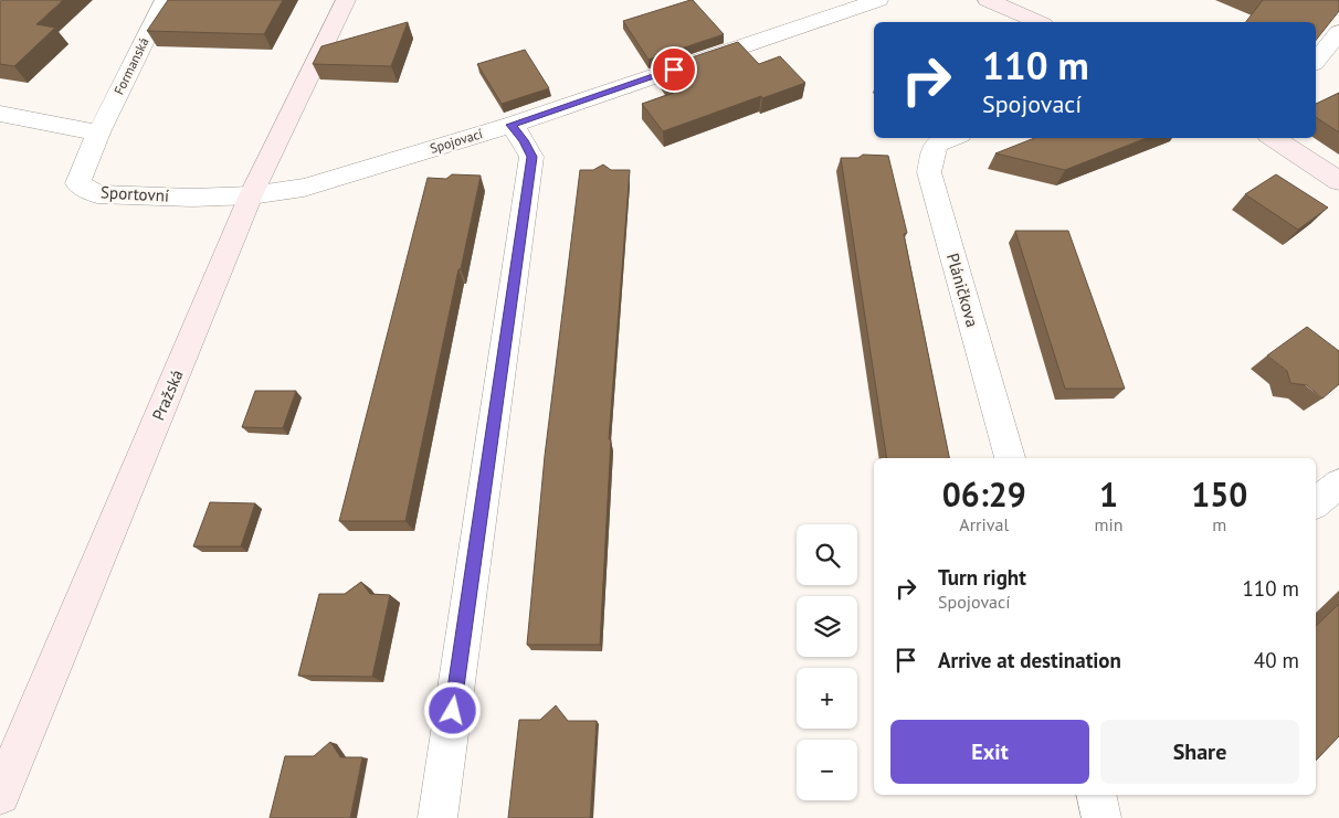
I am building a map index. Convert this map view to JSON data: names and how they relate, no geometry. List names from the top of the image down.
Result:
{
  "streets": {
    "main road": ["Pražská"],
    "street": [
      "Formanská",
      "Spojovací",
      "Sportovní",
      "Pláničkova"
    ]
  },
  "crossings": [
    ["Formanská", "Sportovní"],
    ["Spojovací", "Sportovní"],
    ["Spojovací", "Pražská"],
    ["Sportovní", "Pražská"]
  ],
  "page": {
    "turn": ["110 m", "Spojovací"],
    "eta": [
      "06:29",
      "Arrival",
      "1",
      "min",
      "150",
      "m"
    ],
    "map_buttons": ["+", "−"],
    "list": [
      {
        "name": "Turn right",
        "note": "Spojovací",
        "value": "110 m"
      },
      {
        "name": "Arrive at destination",
        "value": "40 m"
      }
    ],
    "buttons": ["Exit", "Share"]
  }
}
